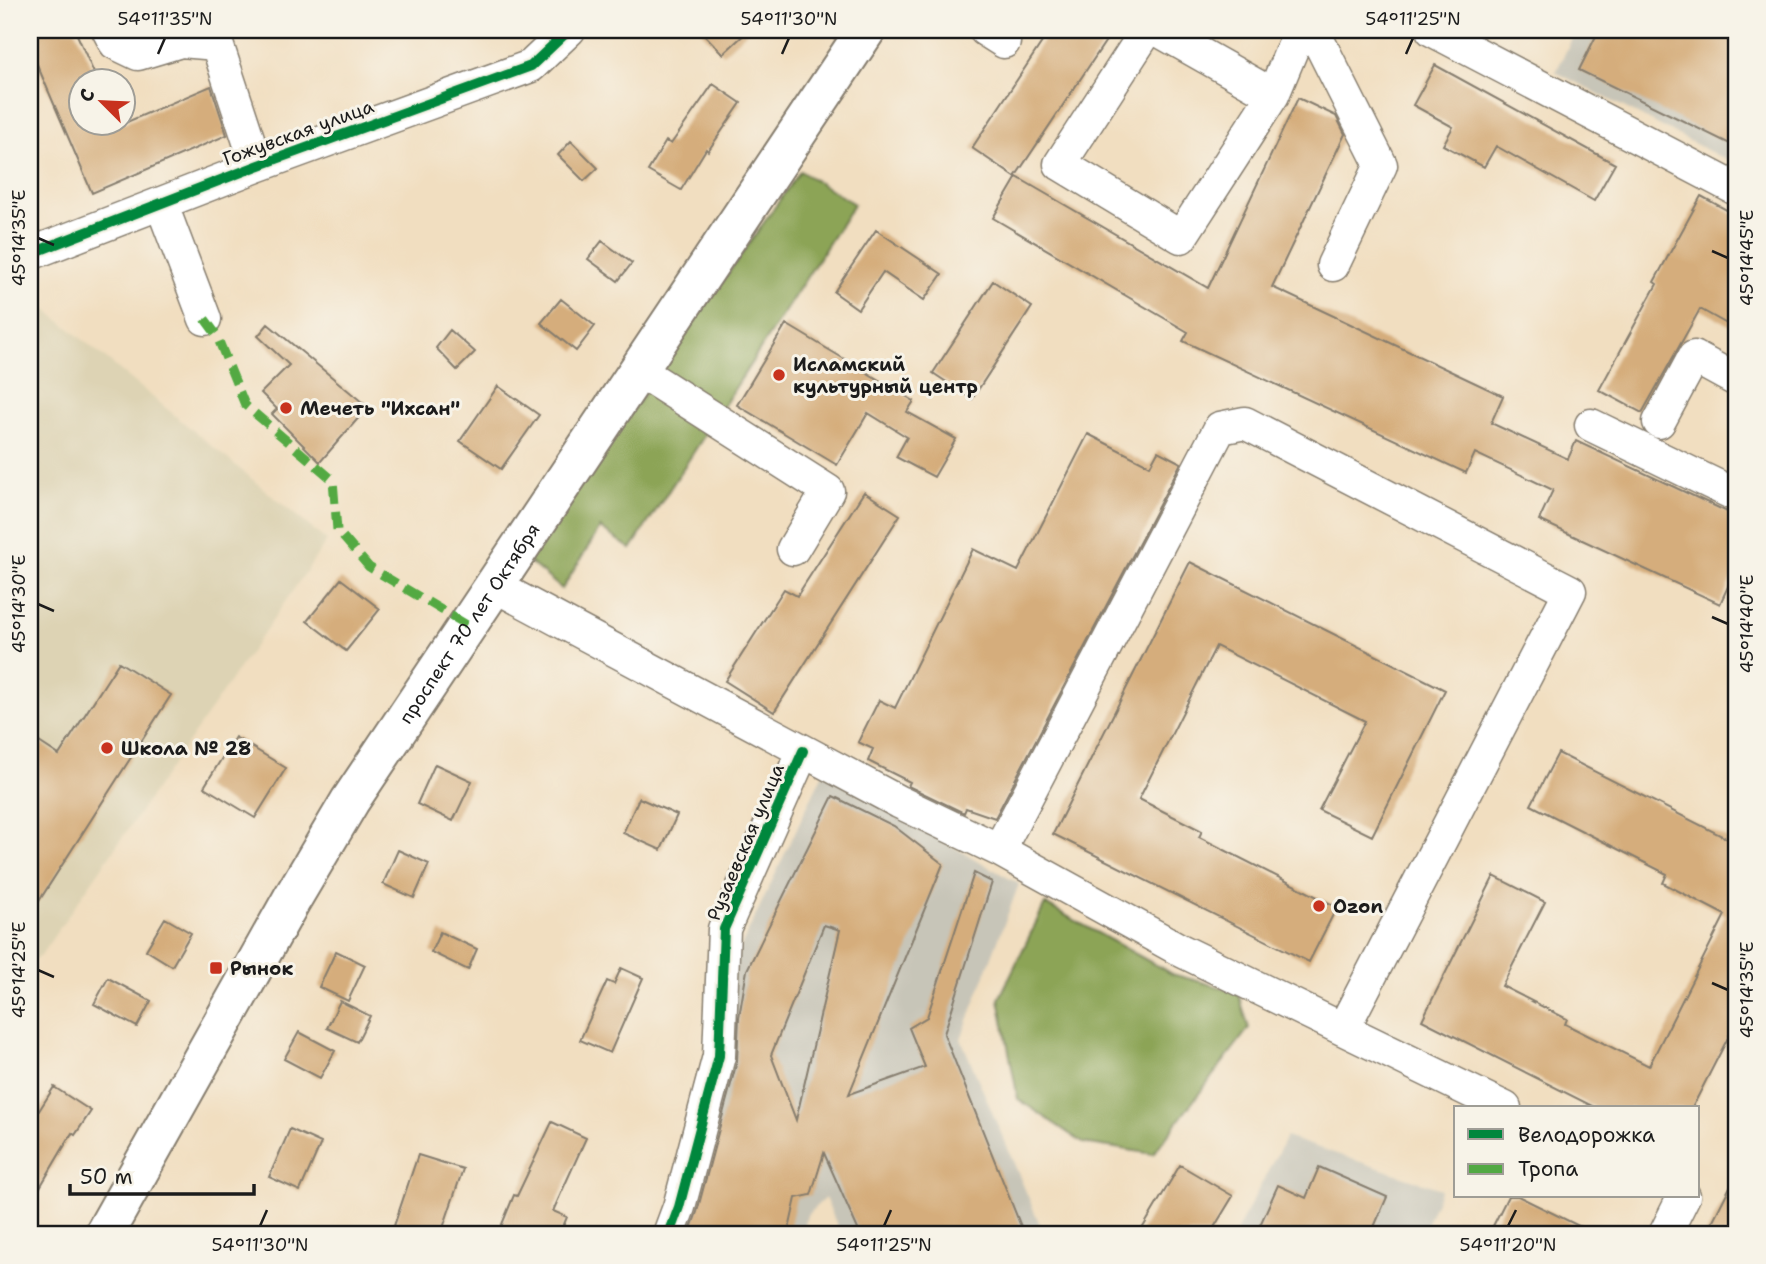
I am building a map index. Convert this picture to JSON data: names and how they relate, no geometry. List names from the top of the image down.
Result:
{
  "streets": {
    "main road": ["проспект 70 лет Октября"],
    "street": ["Гожувская улица", "Рузаевская улица"]
  },
  "places": {
    "other": [
      "Исламский культурный центр",
      "Мечеть \"Ихсан\"",
      "Школа № 28",
      "Ozon"
    ],
    "transit": ["Рынок"]
  },
  "legend": ["Велодорожка", "Тропа"],
  "scale_bar": "50 m",
  "north": "top left",
  "coordinates": [
    "54°11'35\"N",
    "54°11'30\"N",
    "54°11'25\"N",
    "45°14'35\"E",
    "45°14'45\"E",
    "45°14'30\"E",
    "45°14'40\"E",
    "45°14'25\"E",
    "54°11'20\"N"
  ]
}
